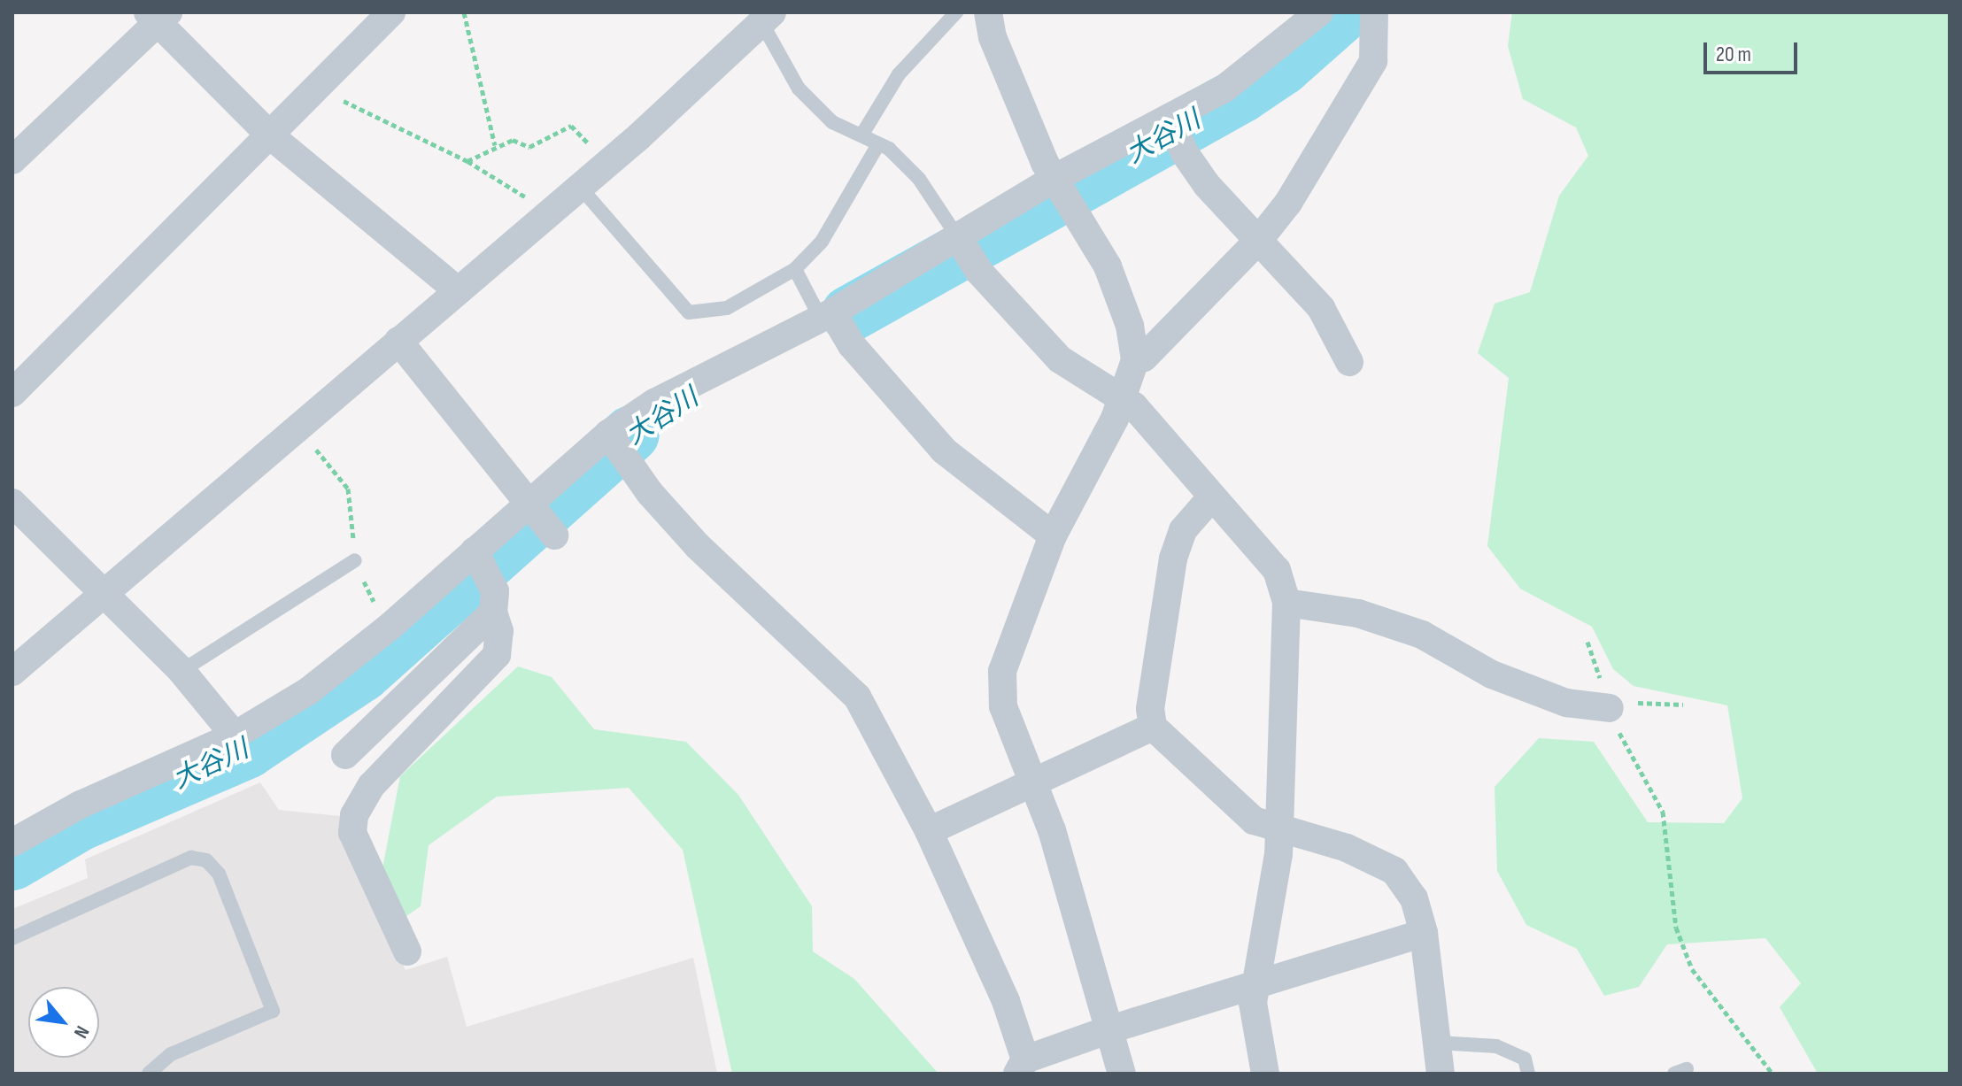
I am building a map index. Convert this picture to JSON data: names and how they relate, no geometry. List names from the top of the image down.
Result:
{
  "water": ["大谷川"],
  "scale_bar": "20 m",
  "north": "bottom right"
}
